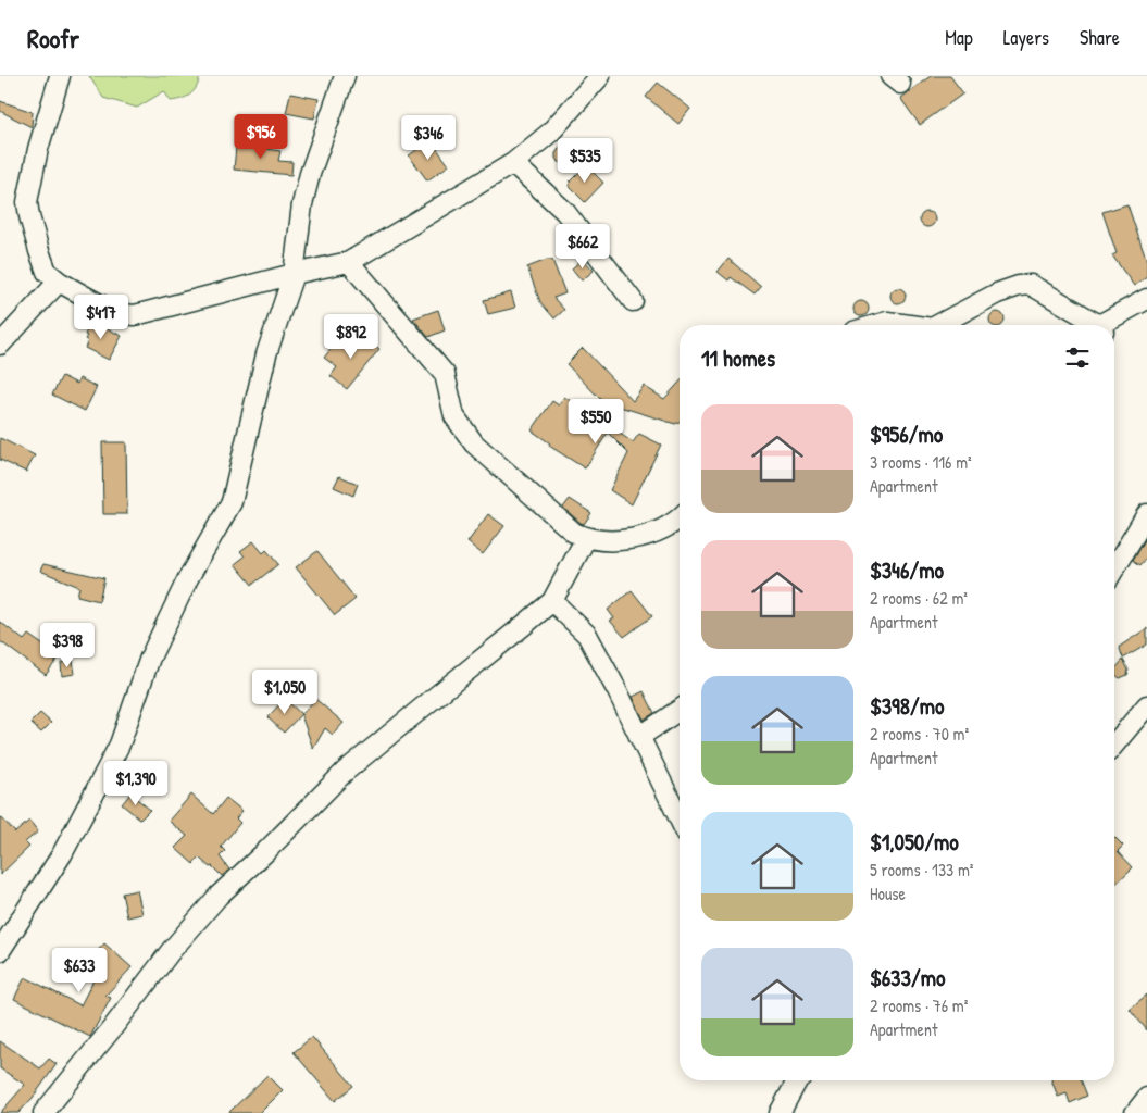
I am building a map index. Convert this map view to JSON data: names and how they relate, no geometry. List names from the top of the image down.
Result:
{
  "page": {
    "header": "Roofr",
    "nav": ["Map", "Layers", "Share"],
    "price": [
      "$956",
      "$346",
      "$535",
      "$662",
      "$417",
      "$892",
      "$550",
      "$398",
      "$1,050",
      "$1,390",
      "$633"
    ],
    "heading": "11 homes",
    "list": [
      {
        "name": "$956/mo",
        "note": "3 rooms · 116 m² · Apartment"
      },
      {
        "name": "$346/mo",
        "note": "2 rooms · 62 m² · Apartment"
      },
      {
        "name": "$398/mo",
        "note": "2 rooms · 70 m² · Apartment"
      },
      {
        "name": "$1,050/mo",
        "note": "5 rooms · 133 m² · House"
      },
      {
        "name": "$633/mo",
        "note": "2 rooms · 76 m² · Apartment"
      }
    ]
  }
}
